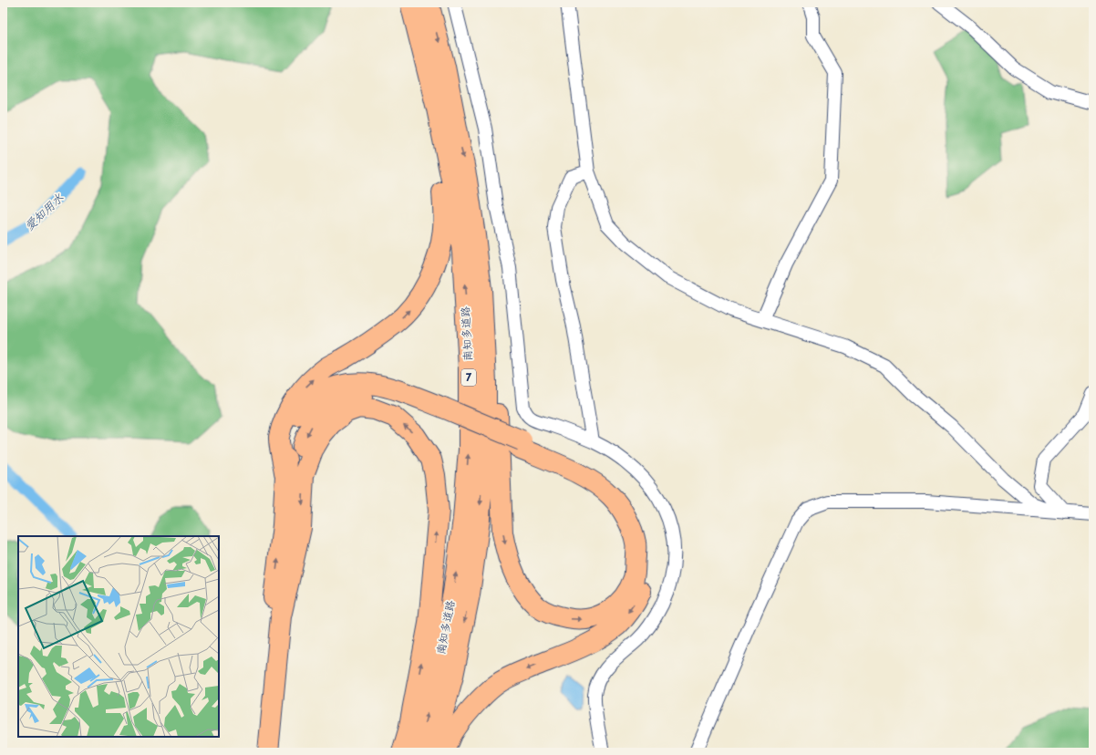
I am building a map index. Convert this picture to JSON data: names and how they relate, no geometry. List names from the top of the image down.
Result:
{
  "streets": {
    "highway": ["南知多道路", "7"]
  },
  "water": ["愛知用水"]
}
